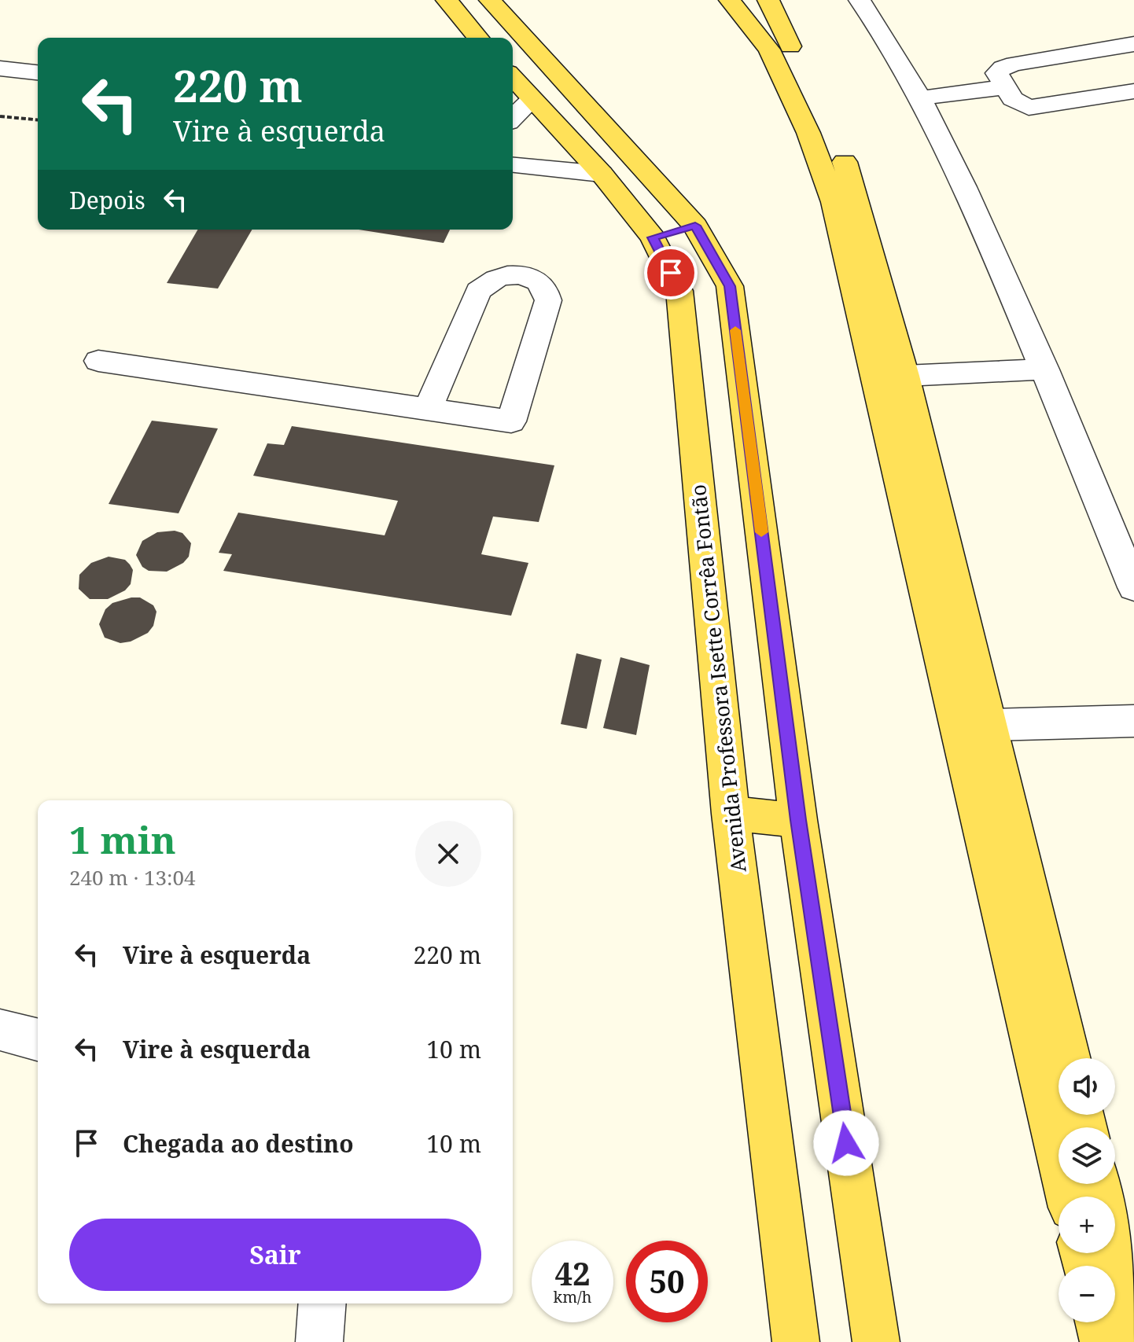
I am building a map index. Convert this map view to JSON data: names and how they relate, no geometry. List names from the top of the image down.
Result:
{
  "streets": {
    "main road": ["Avenida Professora Isette Corrêa Fontão"]
  },
  "page": {
    "turn": ["220 m", "Vire à esquerda"],
    "then": "Depois",
    "heading": ["1 min", "240 m · 13:04"],
    "list": [
      {
        "name": "Vire à esquerda",
        "value": "220 m"
      },
      {
        "name": "Vire à esquerda",
        "value": "10 m"
      },
      {
        "name": "Chegada ao destino",
        "value": "10 m"
      }
    ],
    "map_buttons": ["+", "−"],
    "buttons": "Sair",
    "speed": "42 km/h",
    "limit": "50"
  }
}
